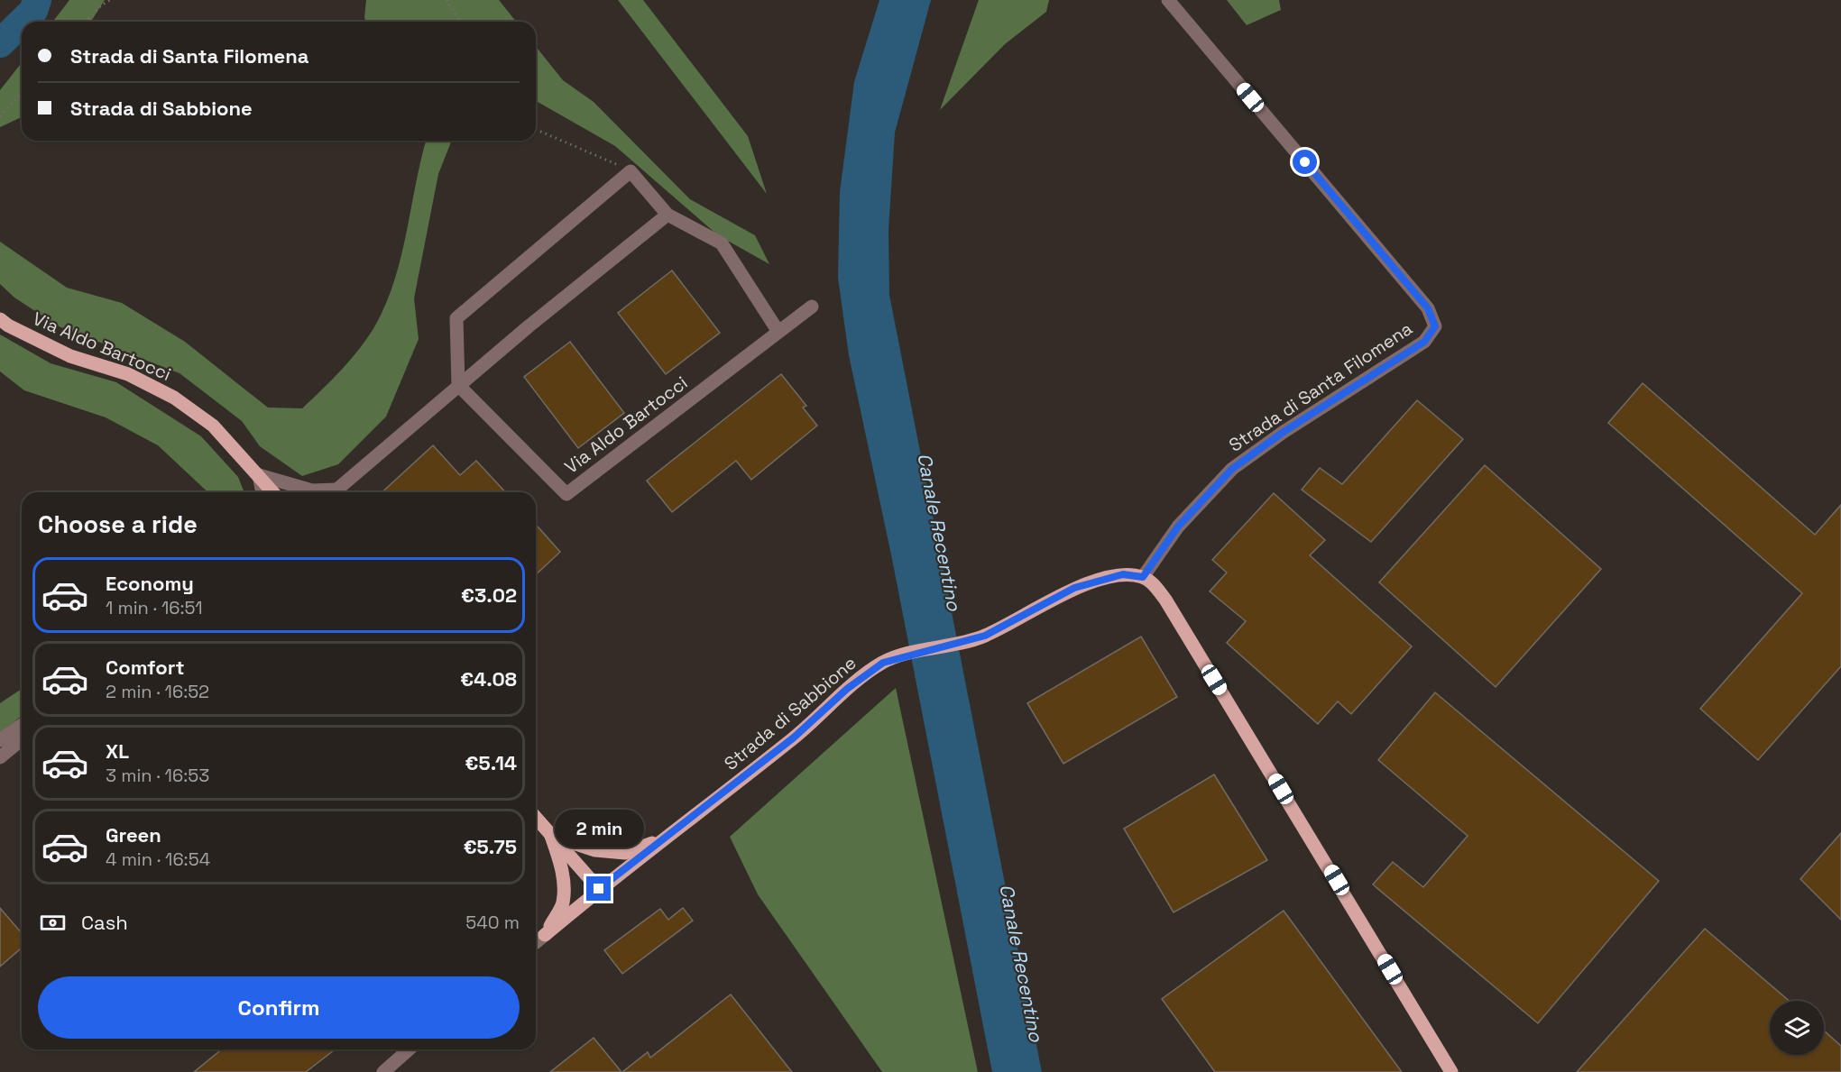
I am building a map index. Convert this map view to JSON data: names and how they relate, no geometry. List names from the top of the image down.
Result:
{
  "streets": {
    "main road": ["Via Aldo Bartocci", "Strada di Sabbione"],
    "street": ["Strada di Santa Filomena"]
  },
  "crossings": [
    ["Strada di Santa Filomena", "Strada di Sabbione"]
  ],
  "water": ["Canale Recentino"],
  "page": {
    "banner": ["Strada di Santa Filomena", "Strada di Sabbione"],
    "heading": "Choose a ride",
    "list": [
      {
        "name": "Economy",
        "note": "1 min · 16:51",
        "value": "€3.02"
      },
      {
        "name": "Comfort",
        "note": "2 min · 16:52",
        "value": "€4.08"
      },
      {
        "name": "XL",
        "note": "3 min · 16:53",
        "value": "€5.14"
      },
      {
        "name": "Green",
        "note": "4 min · 16:54",
        "value": "€5.75"
      }
    ],
    "bubble": "2 min",
    "pay": ["Cash", "540 m"],
    "buttons": "Confirm"
  }
}
